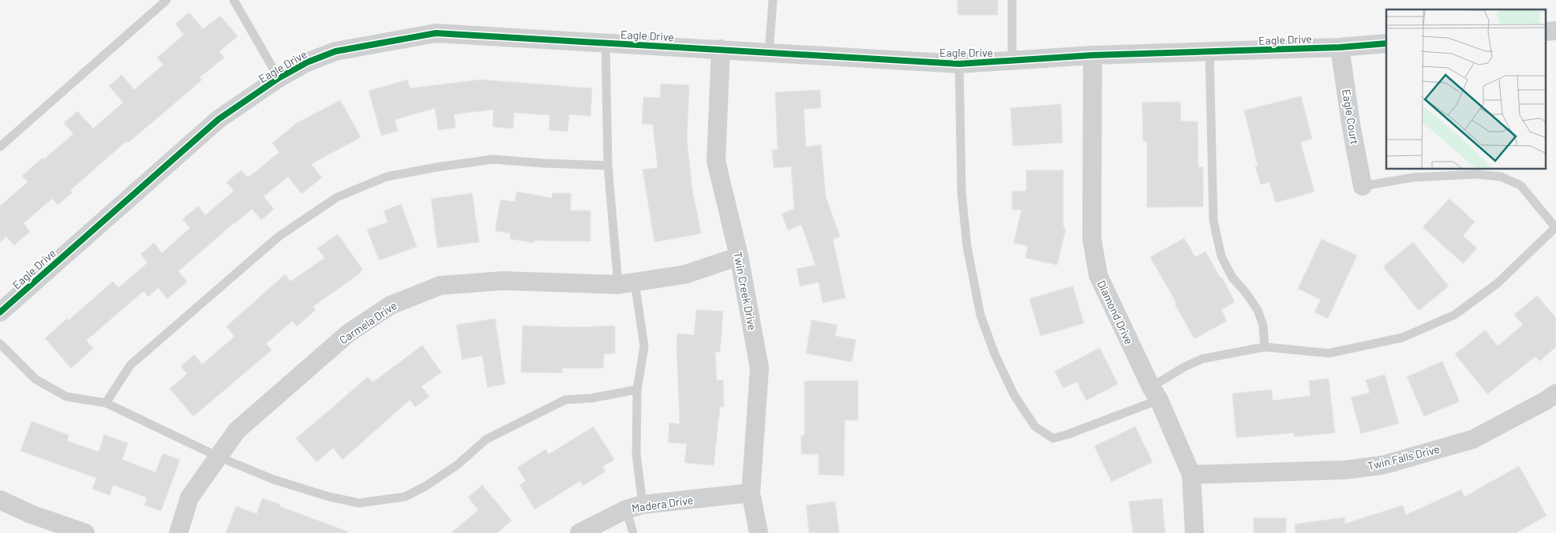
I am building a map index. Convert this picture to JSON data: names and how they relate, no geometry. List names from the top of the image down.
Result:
{
  "streets": {
    "street": [
      "Eagle Drive",
      "Eagle Court",
      "Twin Creek Drive",
      "Diamond Drive",
      "Carmela Drive",
      "Twin Falls Drive",
      "Madera Drive"
    ]
  },
  "crossings": [
    ["Eagle Drive", "Eagle Court"],
    ["Eagle Drive", "Twin Creek Drive"],
    ["Eagle Drive", "Diamond Drive"],
    ["Twin Creek Drive", "Carmela Drive"],
    ["Twin Creek Drive", "Madera Drive"],
    ["Diamond Drive", "Twin Falls Drive"]
  ]
}
